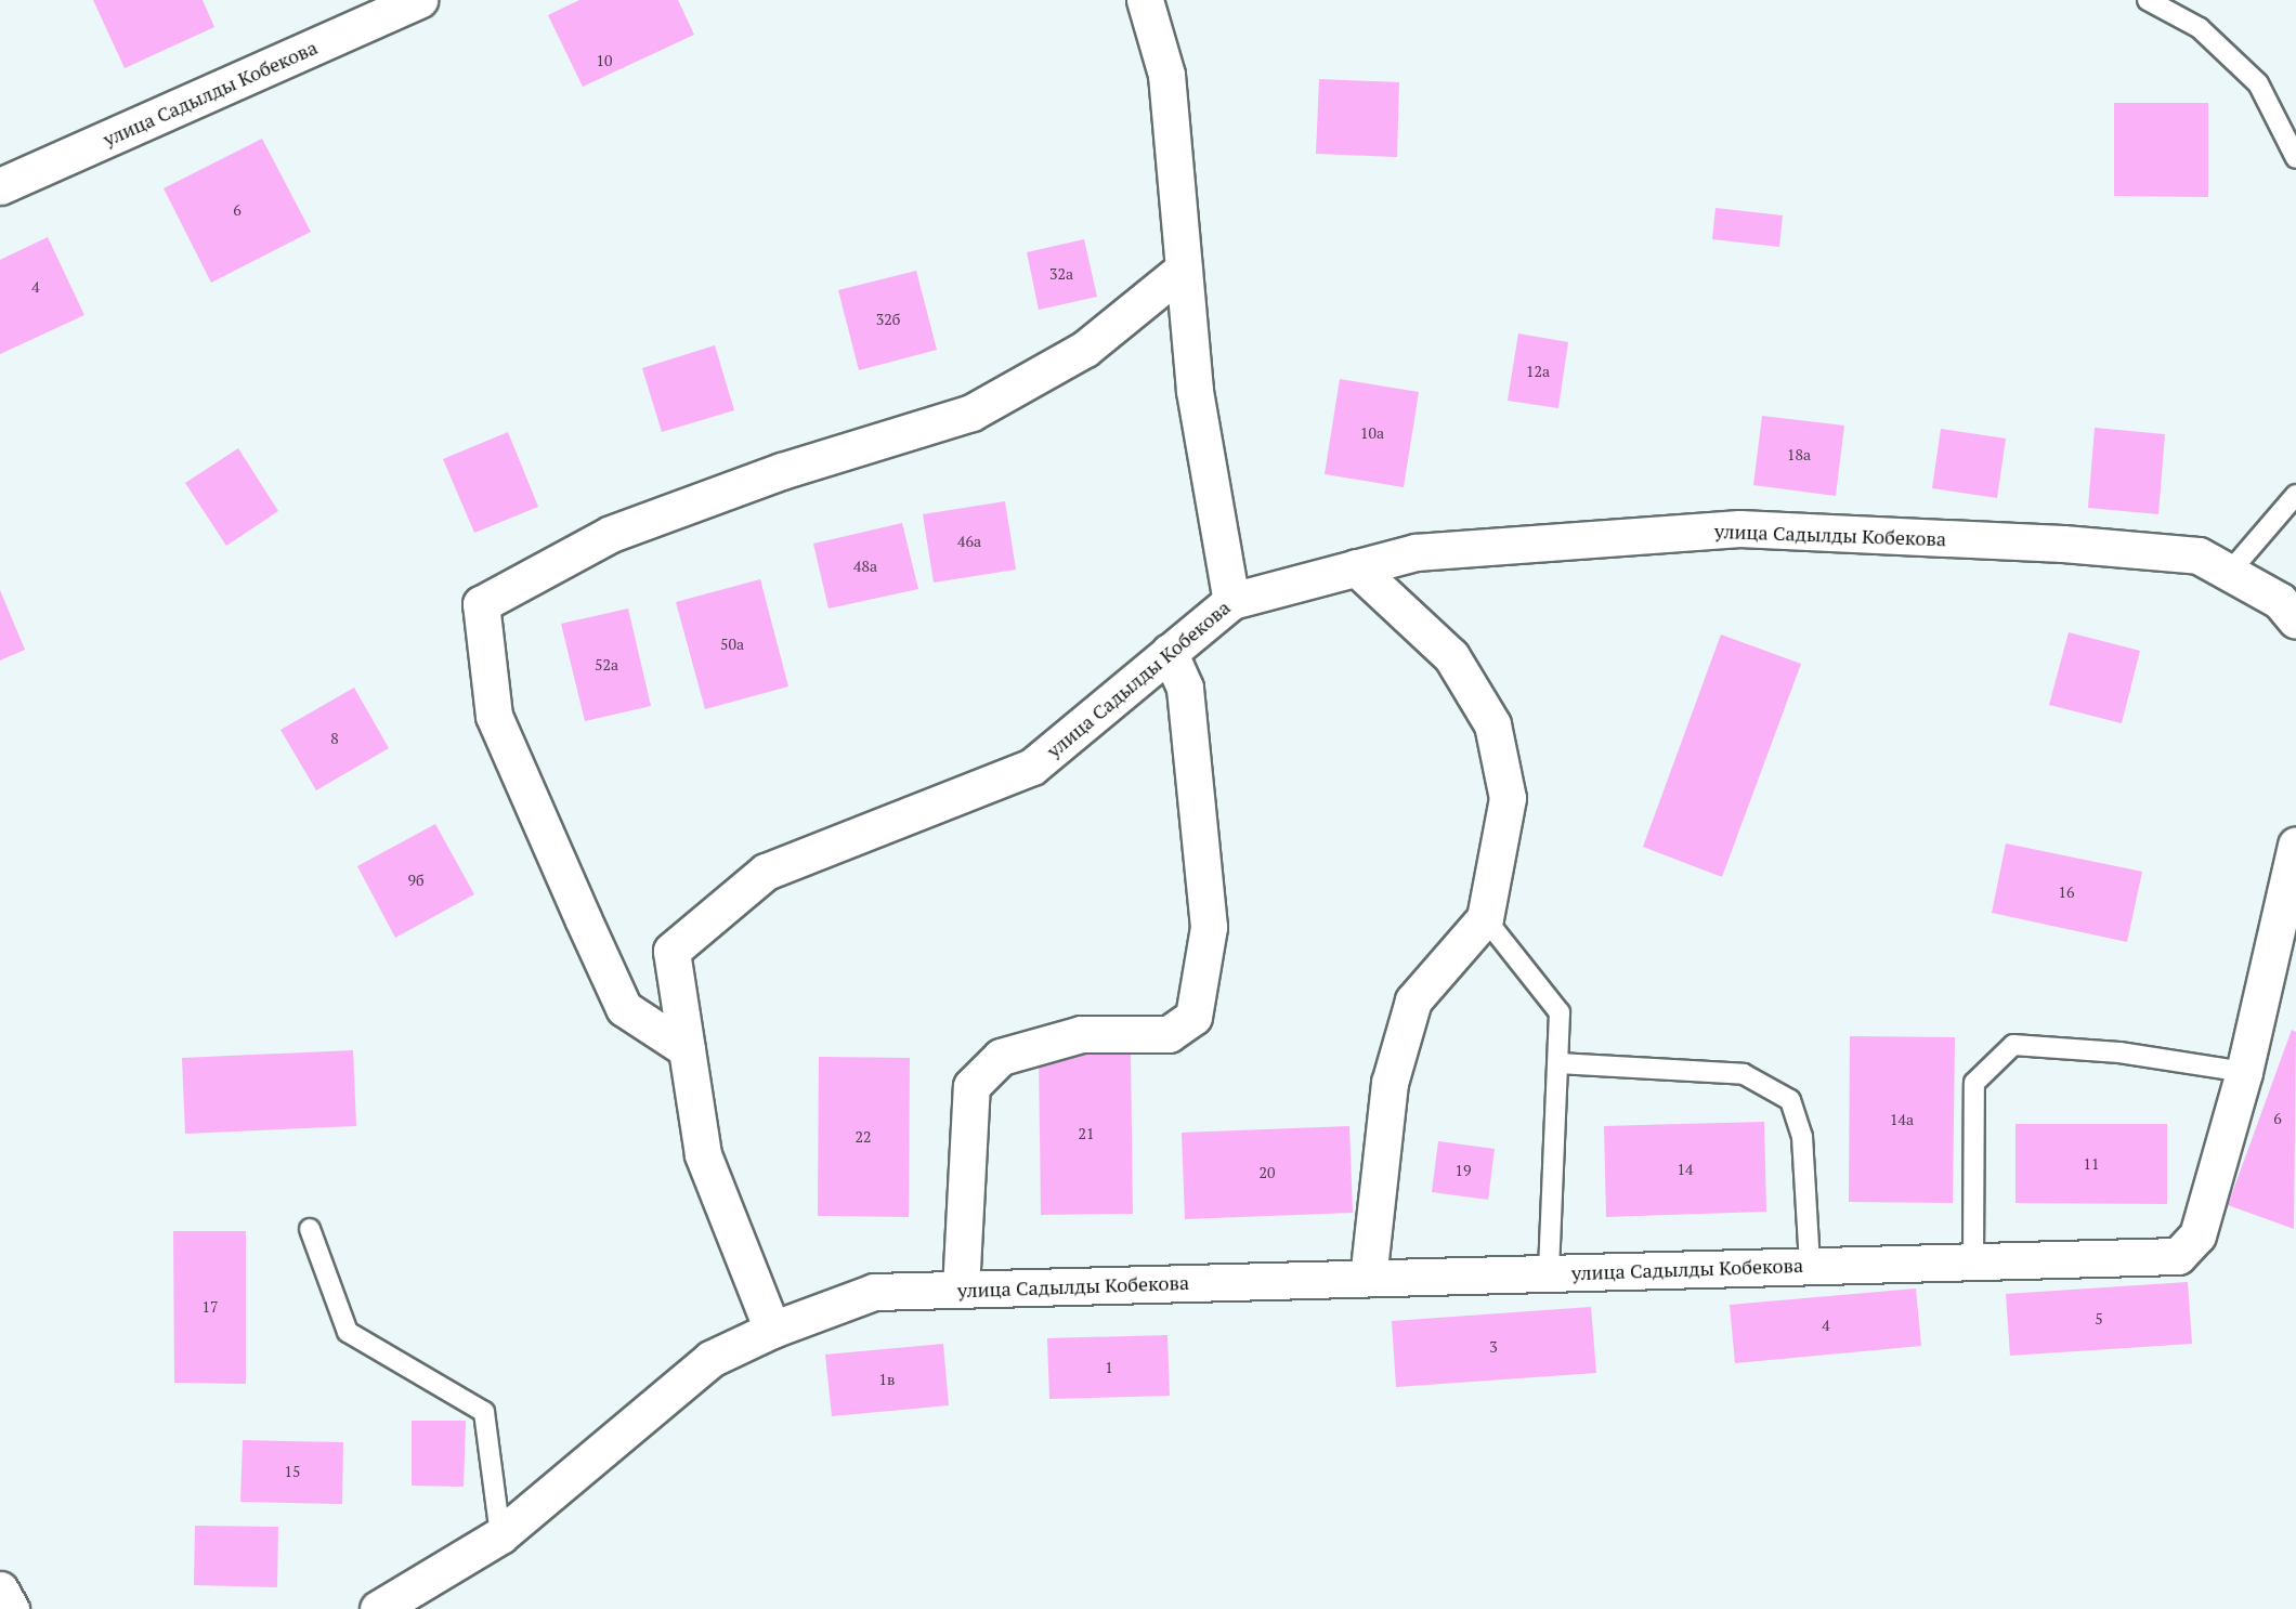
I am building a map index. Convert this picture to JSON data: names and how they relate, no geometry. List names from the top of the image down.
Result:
{
  "streets": {
    "street": ["улица Садылды Кобекова"]
  },
  "house_numbers": [
    "10",
    "6",
    "32а",
    "4",
    "32б",
    "12а",
    "10а",
    "18а",
    "46а",
    "48а",
    "50а",
    "52а",
    "8",
    "9б",
    "16",
    "6",
    "14а",
    "21",
    "22",
    "11",
    "14",
    "19",
    "20",
    "17",
    "5",
    "4",
    "3",
    "1",
    "1в",
    "15"
  ]
}
